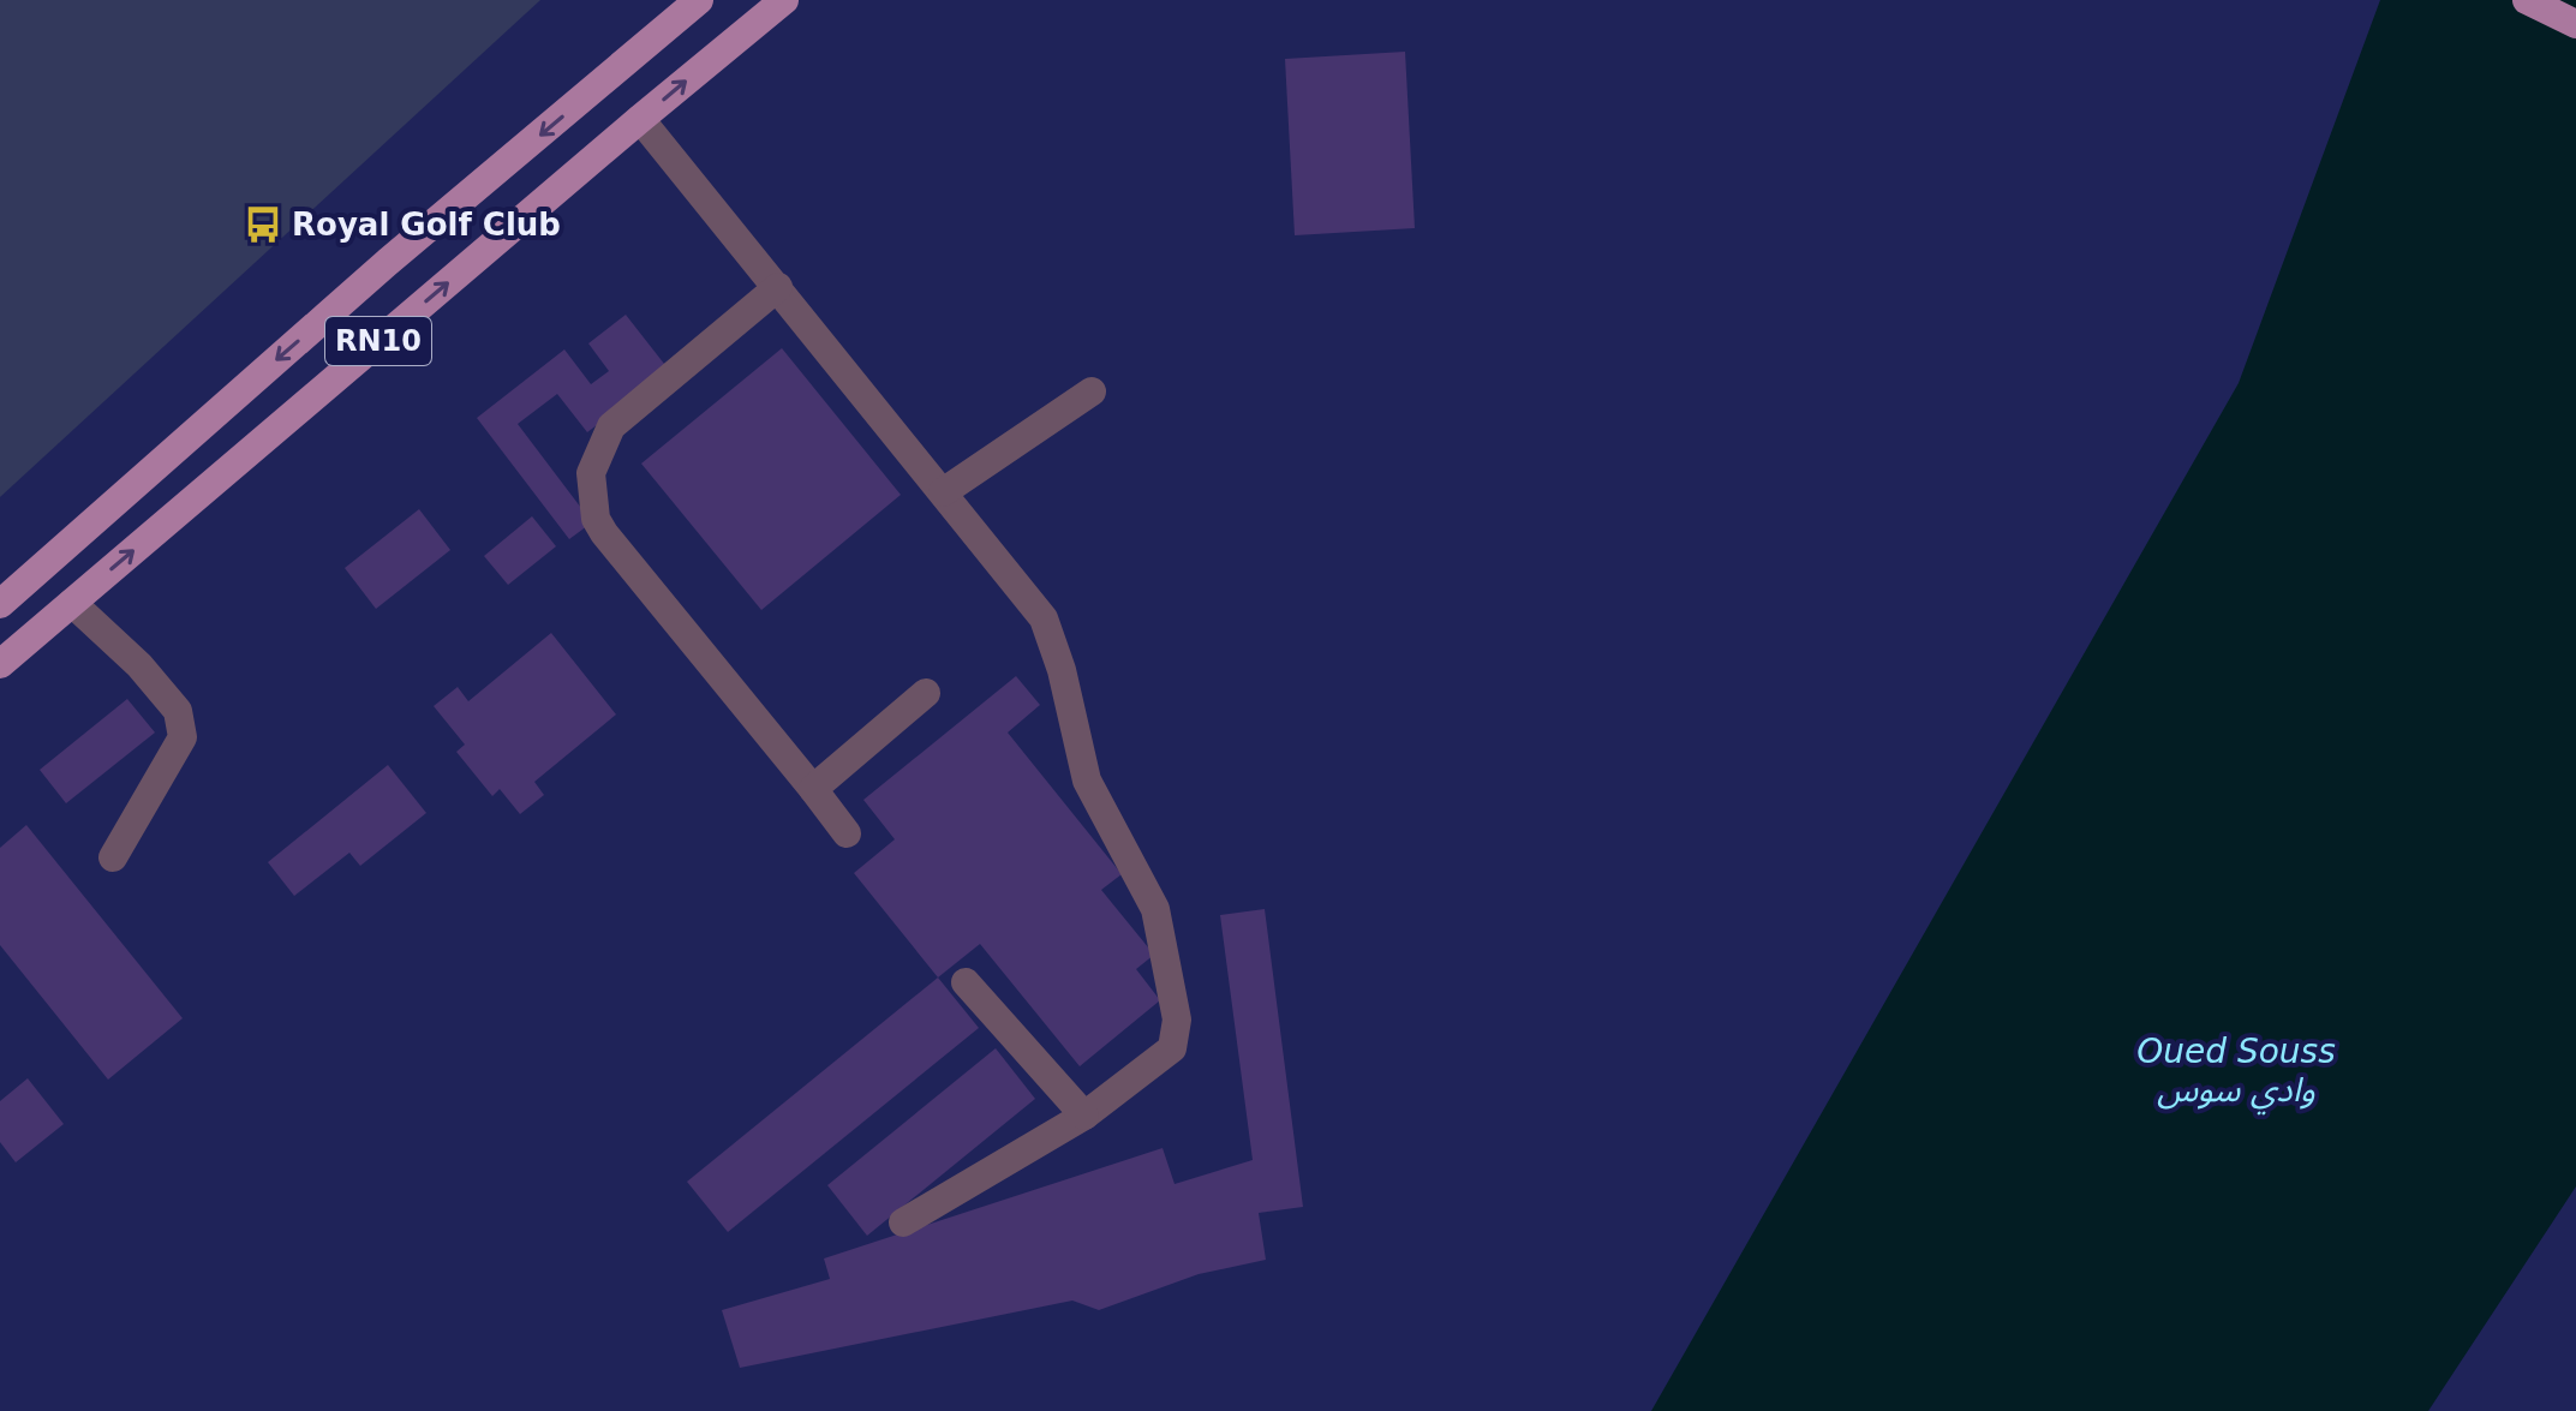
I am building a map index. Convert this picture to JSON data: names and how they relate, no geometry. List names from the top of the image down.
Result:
{
  "streets": {
    "main road": ["RN10"]
  },
  "water": ["Oued Souss وادي سوس"],
  "places": {
    "bus stop": ["Royal Golf Club"]
  }
}
